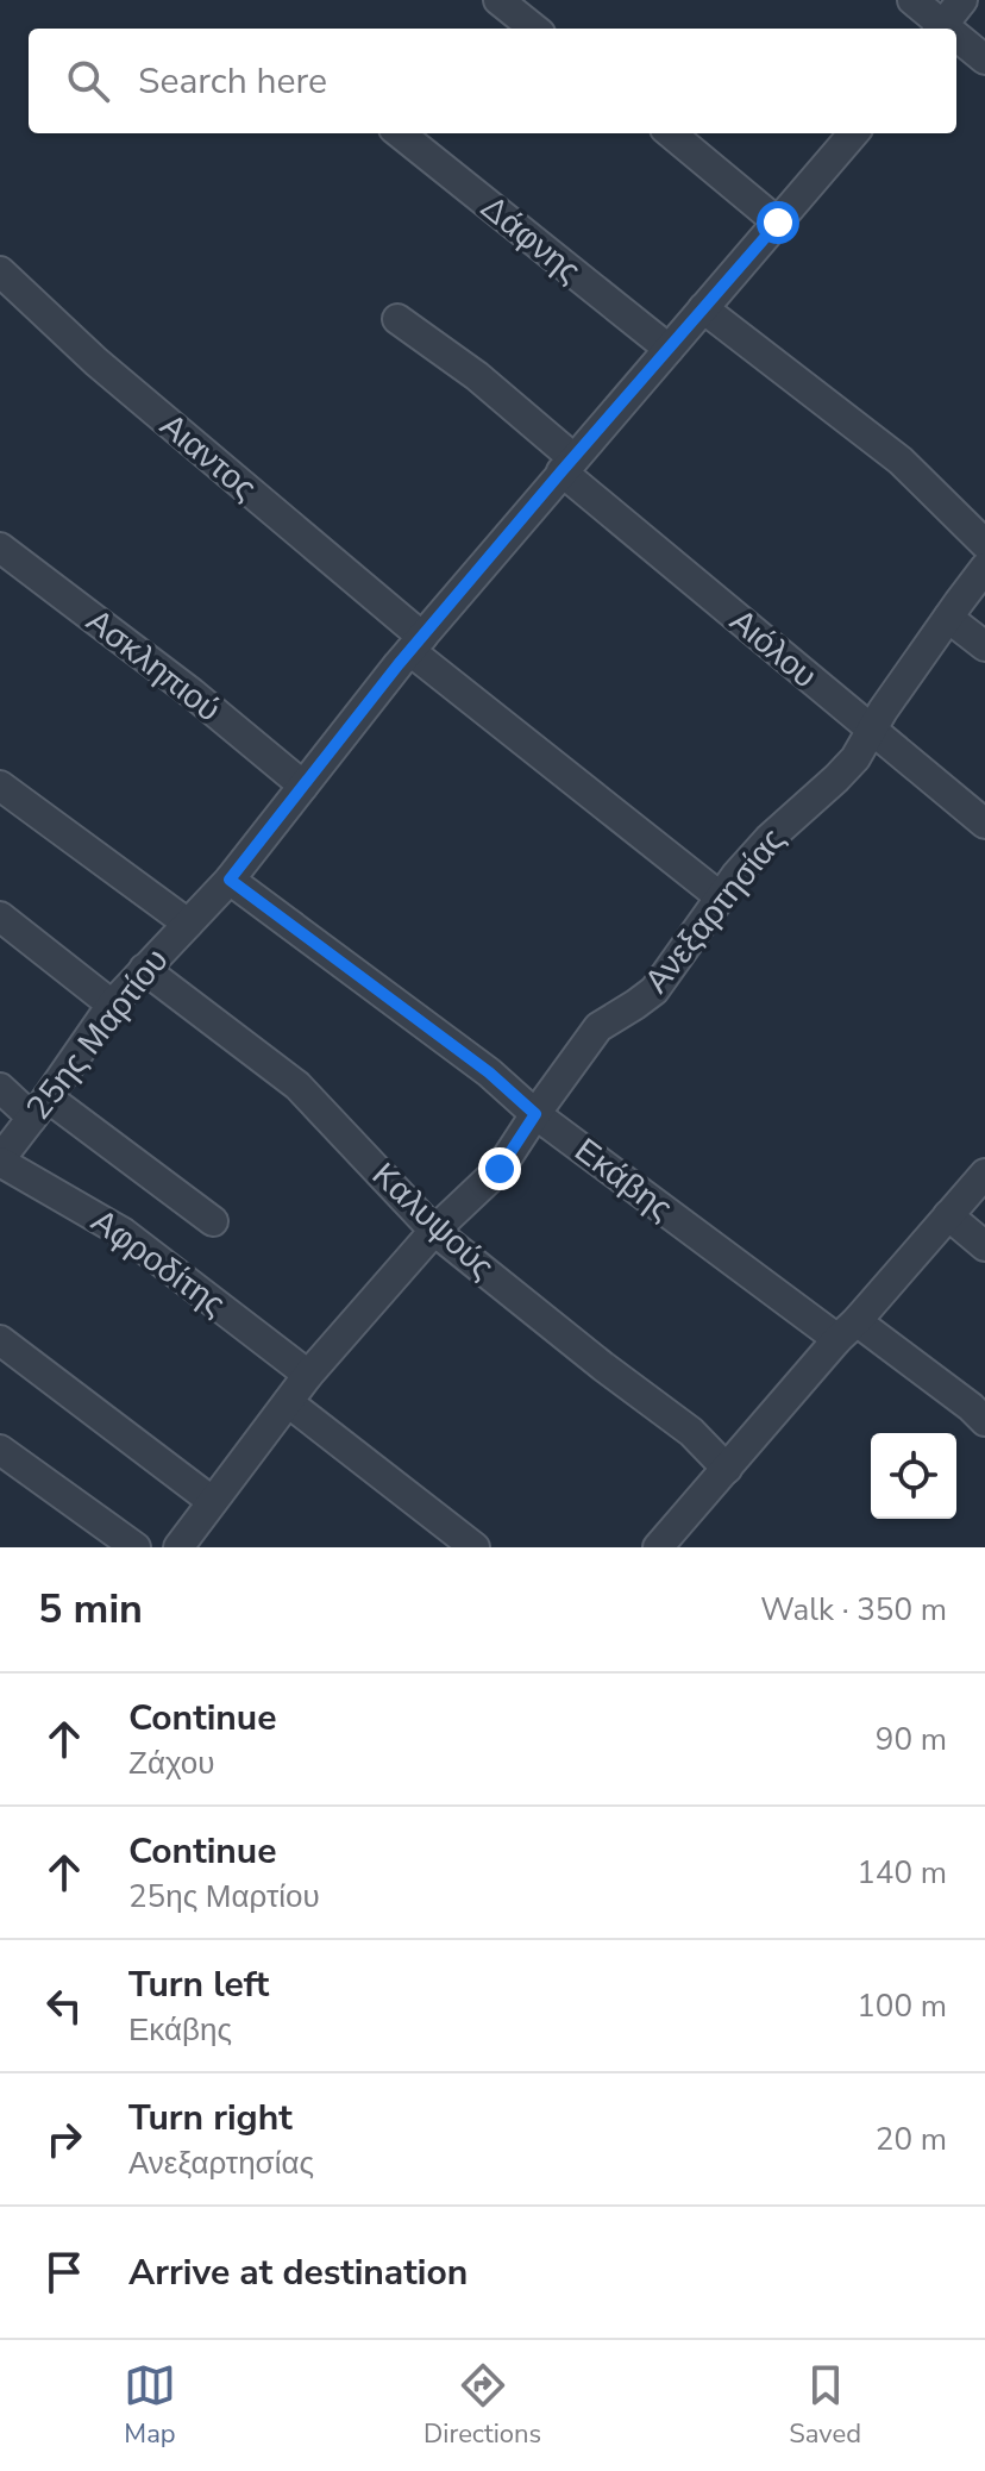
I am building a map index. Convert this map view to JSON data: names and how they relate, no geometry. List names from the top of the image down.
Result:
{
  "streets": {
    "street": [
      "Δάφνης",
      "Αιαντος",
      "Αιόλου",
      "Ασκληπιού",
      "Ανεξαρτησίας",
      "25ης Μαρτίου",
      "Εκάβης",
      "Καλυψούς",
      "Αφροδίτης"
    ]
  },
  "crossings": [
    ["Δάφνης", "25ης Μαρτίου"],
    ["Αιαντος", "Ανεξαρτησίας"],
    ["Αιαντος", "25ης Μαρτίου"],
    ["Αιόλου", "Ανεξαρτησίας"],
    ["Αιόλου", "25ης Μαρτίου"],
    ["Ασκληπιού", "25ης Μαρτίου"],
    ["Ανεξαρτησίας", "Εκάβης"],
    ["Ανεξαρτησίας", "Καλυψούς"],
    ["Ανεξαρτησίας", "Αφροδίτης"],
    ["25ης Μαρτίου", "Εκάβης"],
    ["25ης Μαρτίου", "Καλυψούς"],
    ["25ης Μαρτίου", "Αφροδίτης"]
  ],
  "page": {
    "search": "Search here",
    "heading": ["5 min", "Walk · 350 m"],
    "list": [
      ["Continue", "Ζάχου", "90 m"],
      ["Continue", "25ης Μαρτίου", "140 m"],
      ["Turn left", "Εκάβης", "100 m"],
      ["Turn right", "Ανεξαρτησίας", "20 m"],
      "Arrive at destination"
    ],
    "nav": ["Map", "Directions", "Saved"]
  }
}
